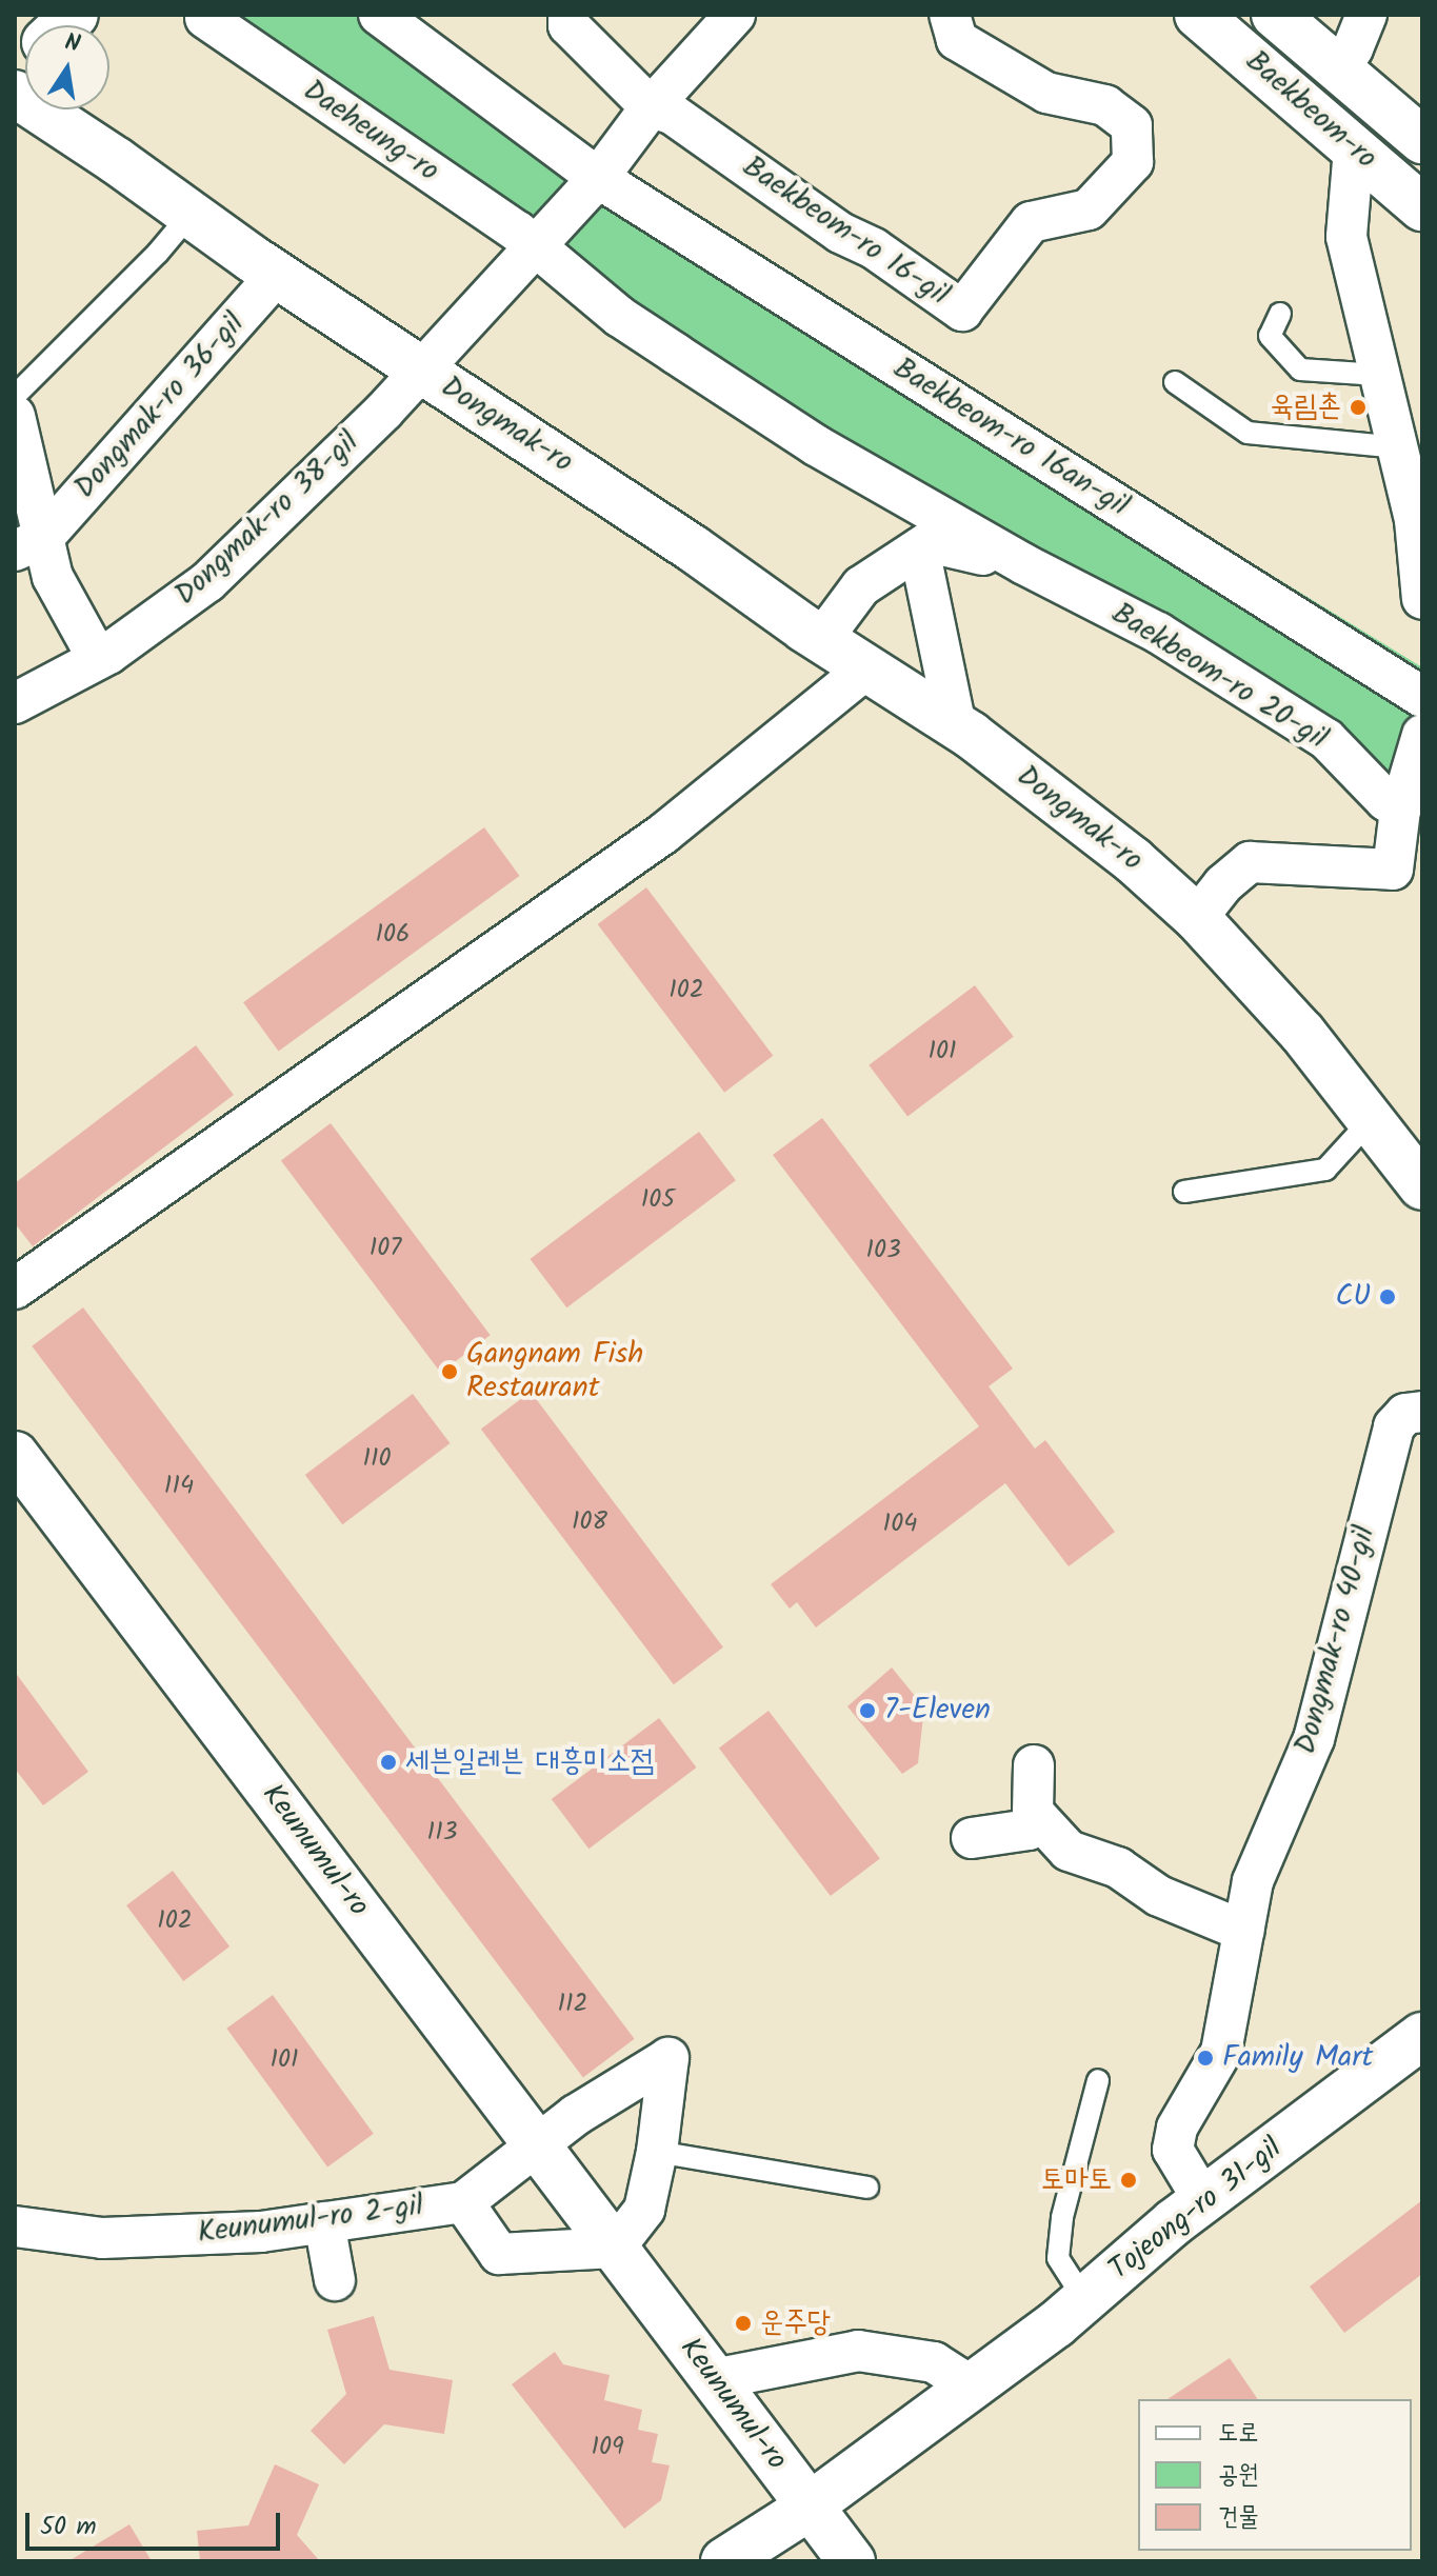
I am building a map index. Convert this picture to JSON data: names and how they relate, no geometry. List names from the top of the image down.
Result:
{
  "streets": {
    "main road": [
      "Baekbeom-ro",
      "Dongmak-ro",
      "Keunumul-ro",
      "Tojeong-ro 31-gil"
    ],
    "street": [
      "Daeheung-ro",
      "Baekbeom-ro 16-gil",
      "Dongmak-ro 36-gil",
      "Baekbeom-ro 16an-gil",
      "Dongmak-ro 38-gil",
      "Baekbeom-ro 20-gil",
      "Dongmak-ro 40-gil",
      "Keunumul-ro 2-gil"
    ]
  },
  "crossings": [
    ["Dongmak-ro 36-gil", "Dongmak-ro"],
    ["Dongmak-ro 36-gil", "Dongmak-ro 38-gil"],
    ["Dongmak-ro", "Dongmak-ro 38-gil"],
    ["Dongmak-ro 40-gil", "Tojeong-ro 31-gil"],
    ["Keunumul-ro", "Tojeong-ro 31-gil"],
    ["Keunumul-ro", "Keunumul-ro 2-gil"]
  ],
  "places": [
    "육림촌",
    "CU",
    "Gangnam Fish Restaurant",
    "7-Eleven",
    "세븐일레븐 대흥미소점",
    "Family Mart",
    "토마토",
    "운주당"
  ],
  "house_numbers": [
    "106",
    "102",
    "101",
    "105",
    "107",
    "103",
    "110",
    "114",
    "108",
    "104",
    "113",
    "102",
    "112",
    "101",
    "109"
  ],
  "legend": ["도로", "공원", "건물"],
  "scale_bar": "50 m",
  "north": "top"
}
